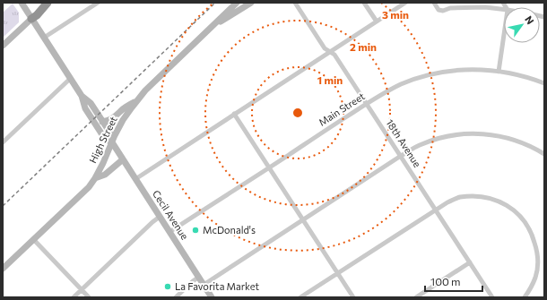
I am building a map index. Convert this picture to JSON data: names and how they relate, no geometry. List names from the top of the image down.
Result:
{
  "streets": {
    "main road": ["High Street", "Cecil Avenue"],
    "street": ["Main Street", "18th Avenue"]
  },
  "crossings": [
    ["Main Street", "18th Avenue"],
    ["Main Street", "Cecil Avenue"],
    ["High Street", "Cecil Avenue"]
  ],
  "places": ["McDonald's", "La Favorita Market"],
  "scale_bar": "100 m",
  "north": "top right",
  "rings": ["3 min", "2 min", "1 min"]
}
